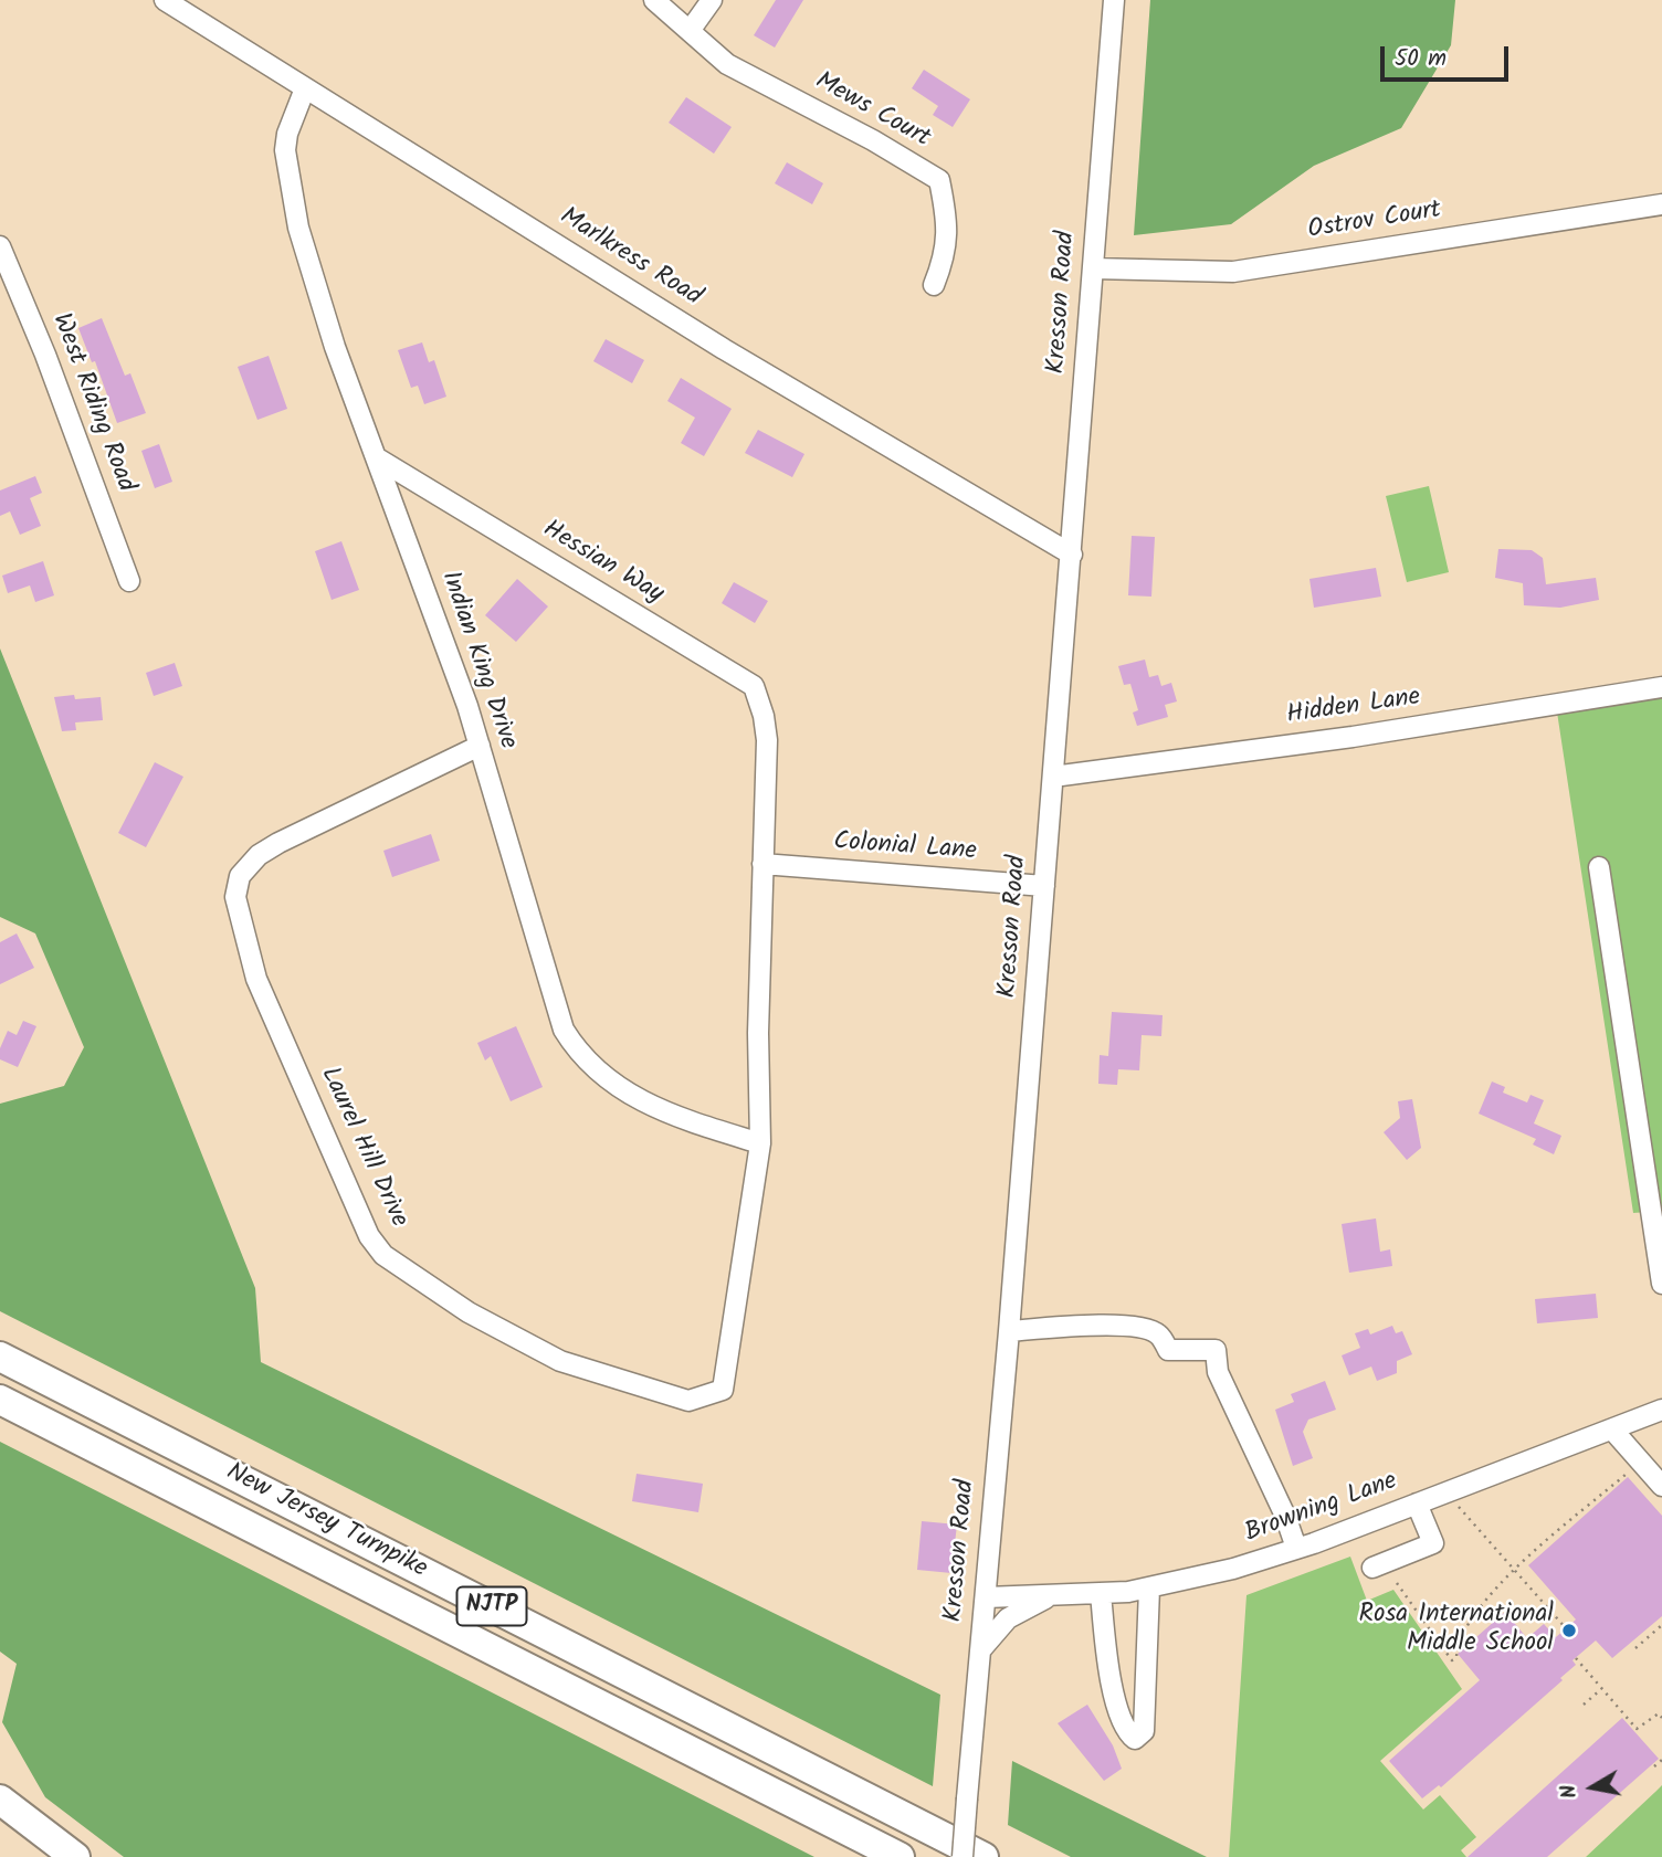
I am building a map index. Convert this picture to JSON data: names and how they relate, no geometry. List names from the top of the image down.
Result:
{
  "streets": {
    "highway": ["New Jersey Turnpike", "NJTP"],
    "street": [
      "Mews Court",
      "Ostrov Court",
      "Marlkress Road",
      "Kresson Road",
      "West Riding Road",
      "Hessian Way",
      "Indian King Drive",
      "Hidden Lane",
      "Colonial Lane",
      "Laurel Hill Drive",
      "Browning Lane"
    ]
  },
  "crossings": [
    ["Ostrov Court", "Kresson Road"],
    ["Marlkress Road", "Kresson Road"],
    ["Marlkress Road", "Indian King Drive"],
    ["Kresson Road", "Hidden Lane"],
    ["Kresson Road", "Colonial Lane"],
    ["Kresson Road", "Browning Lane"],
    ["Hessian Way", "Indian King Drive"],
    ["Hessian Way", "Laurel Hill Drive"],
    ["Indian King Drive", "Laurel Hill Drive"],
    ["Colonial Lane", "Laurel Hill Drive"]
  ],
  "places": ["Rosa International Middle School"],
  "scale_bar": "50 m",
  "north": "left"
}
